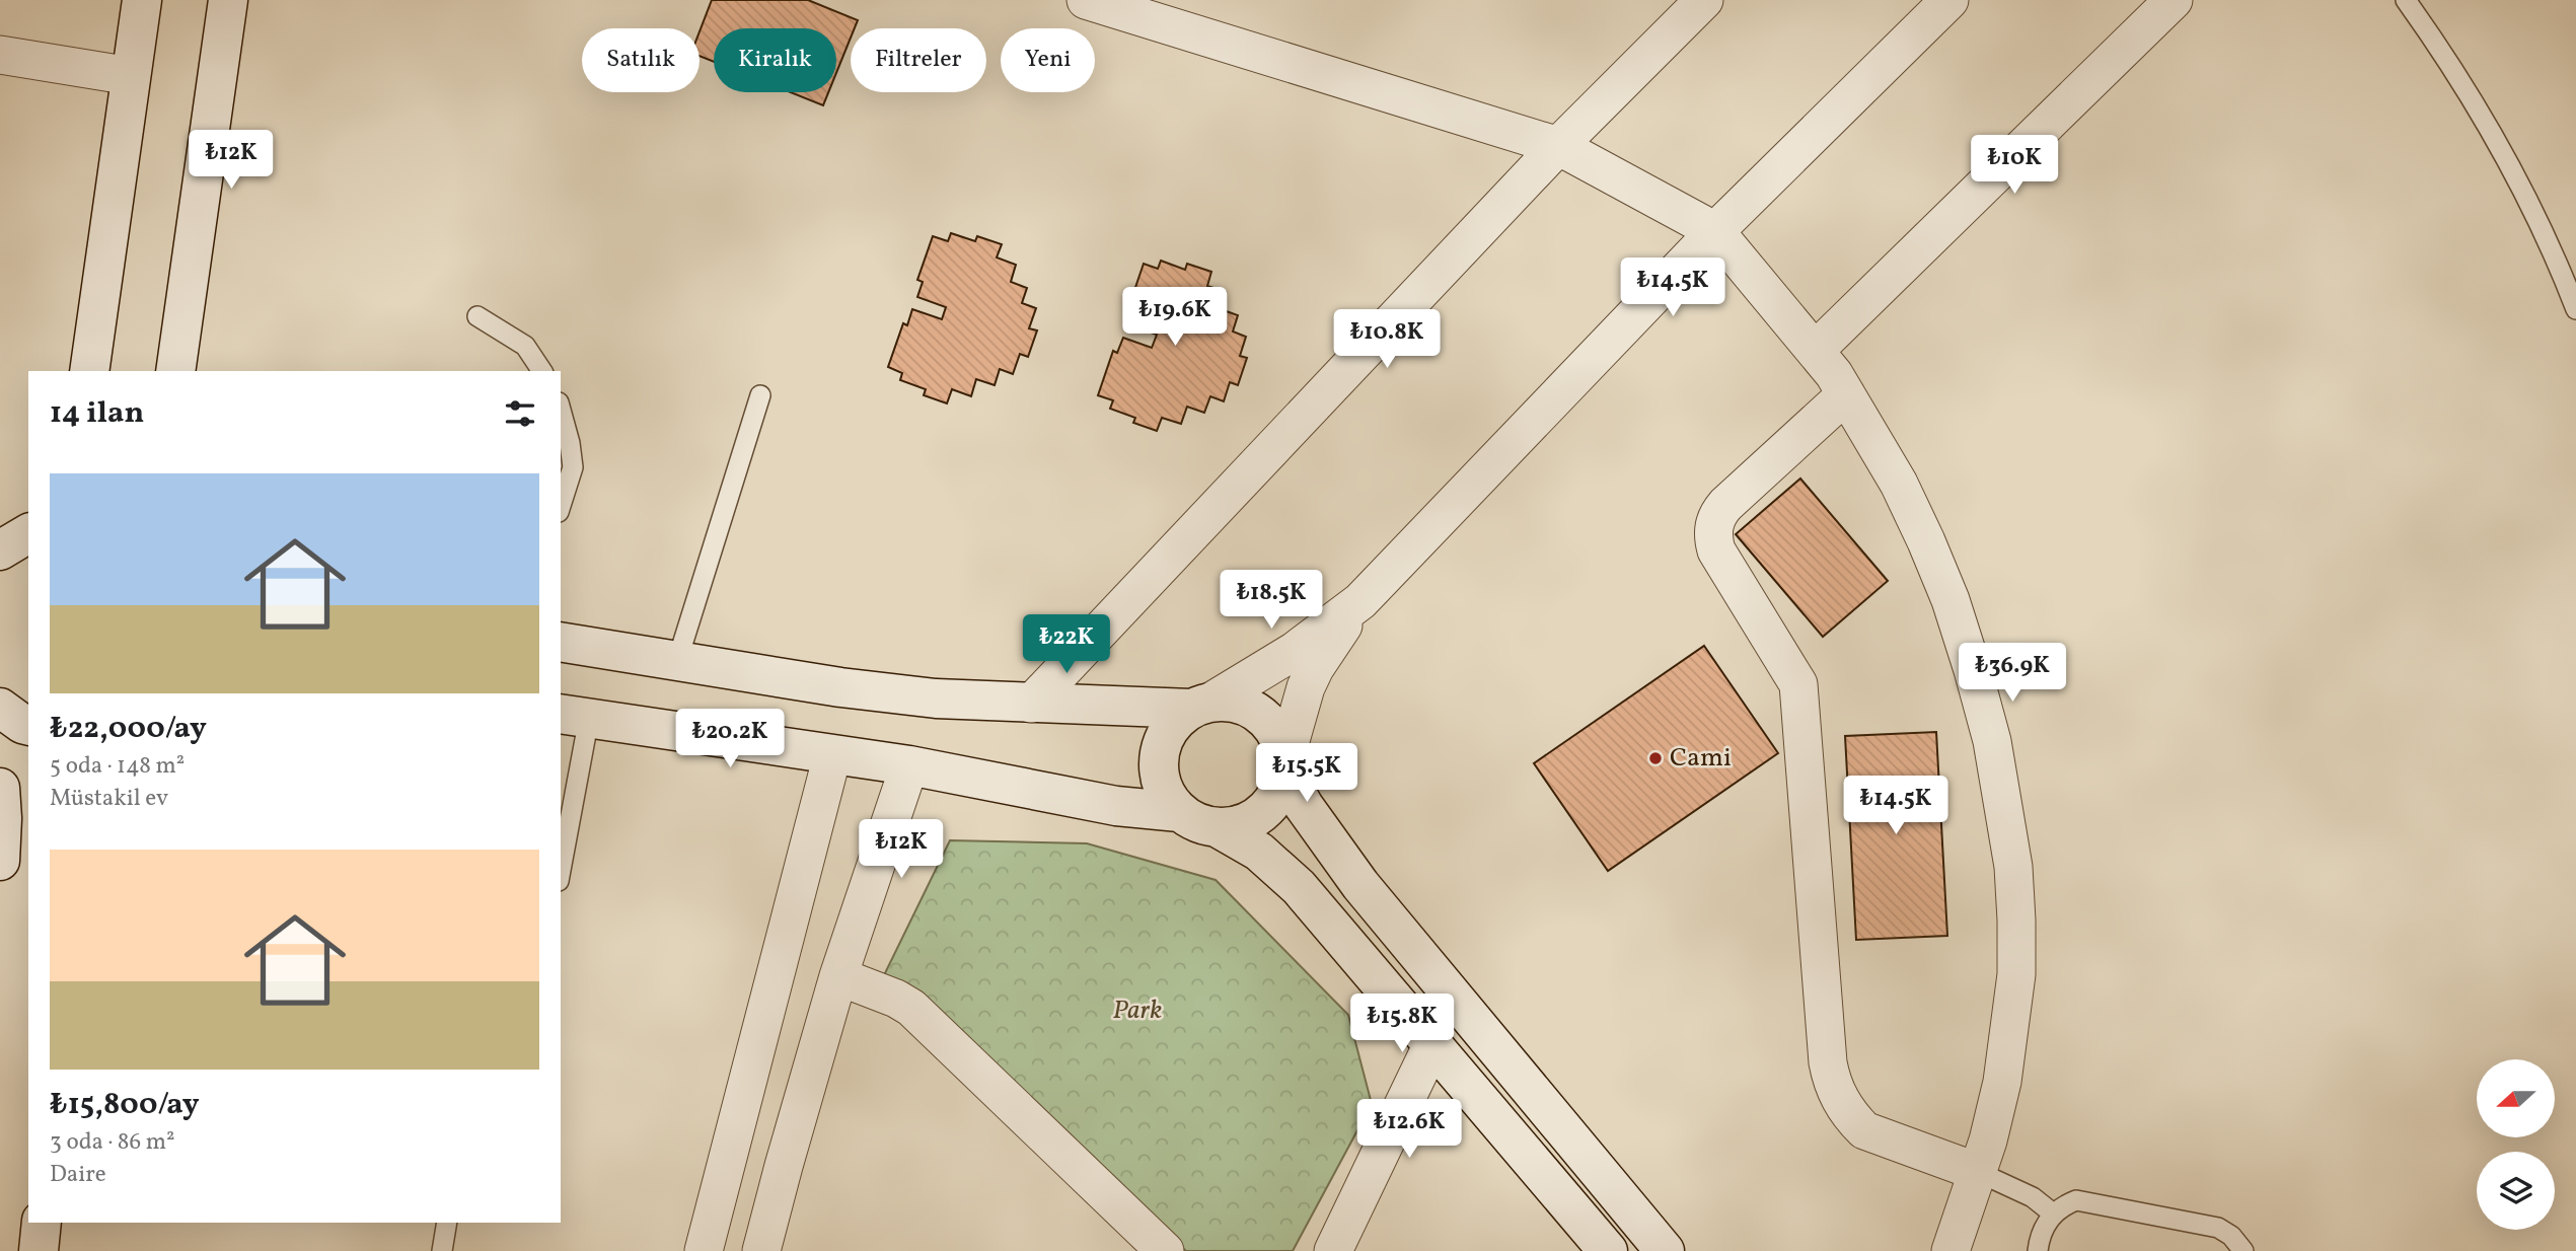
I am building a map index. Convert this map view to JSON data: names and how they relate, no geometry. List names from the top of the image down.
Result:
{
  "parks": ["Park"],
  "places": ["Cami"],
  "north": "left",
  "page": {
    "chip": [
      "Satılık",
      "Kiralık",
      "Filtreler",
      "Yeni"
    ],
    "price": [
      "₺12K",
      "₺10K",
      "₺14.5K",
      "₺19.6K",
      "₺10.8K",
      "₺18.5K",
      "₺22K",
      "₺36.9K",
      "₺20.2K",
      "₺15.5K",
      "₺14.5K",
      "₺12K",
      "₺15.8K",
      "₺12.6K"
    ],
    "heading": "14 ilan",
    "list": [
      {
        "name": "₺22,000/ay",
        "note": "5 oda · 148 m² · Müstakil ev"
      },
      {
        "name": "₺15,800/ay",
        "note": "3 oda · 86 m² · Daire"
      }
    ]
  }
}
